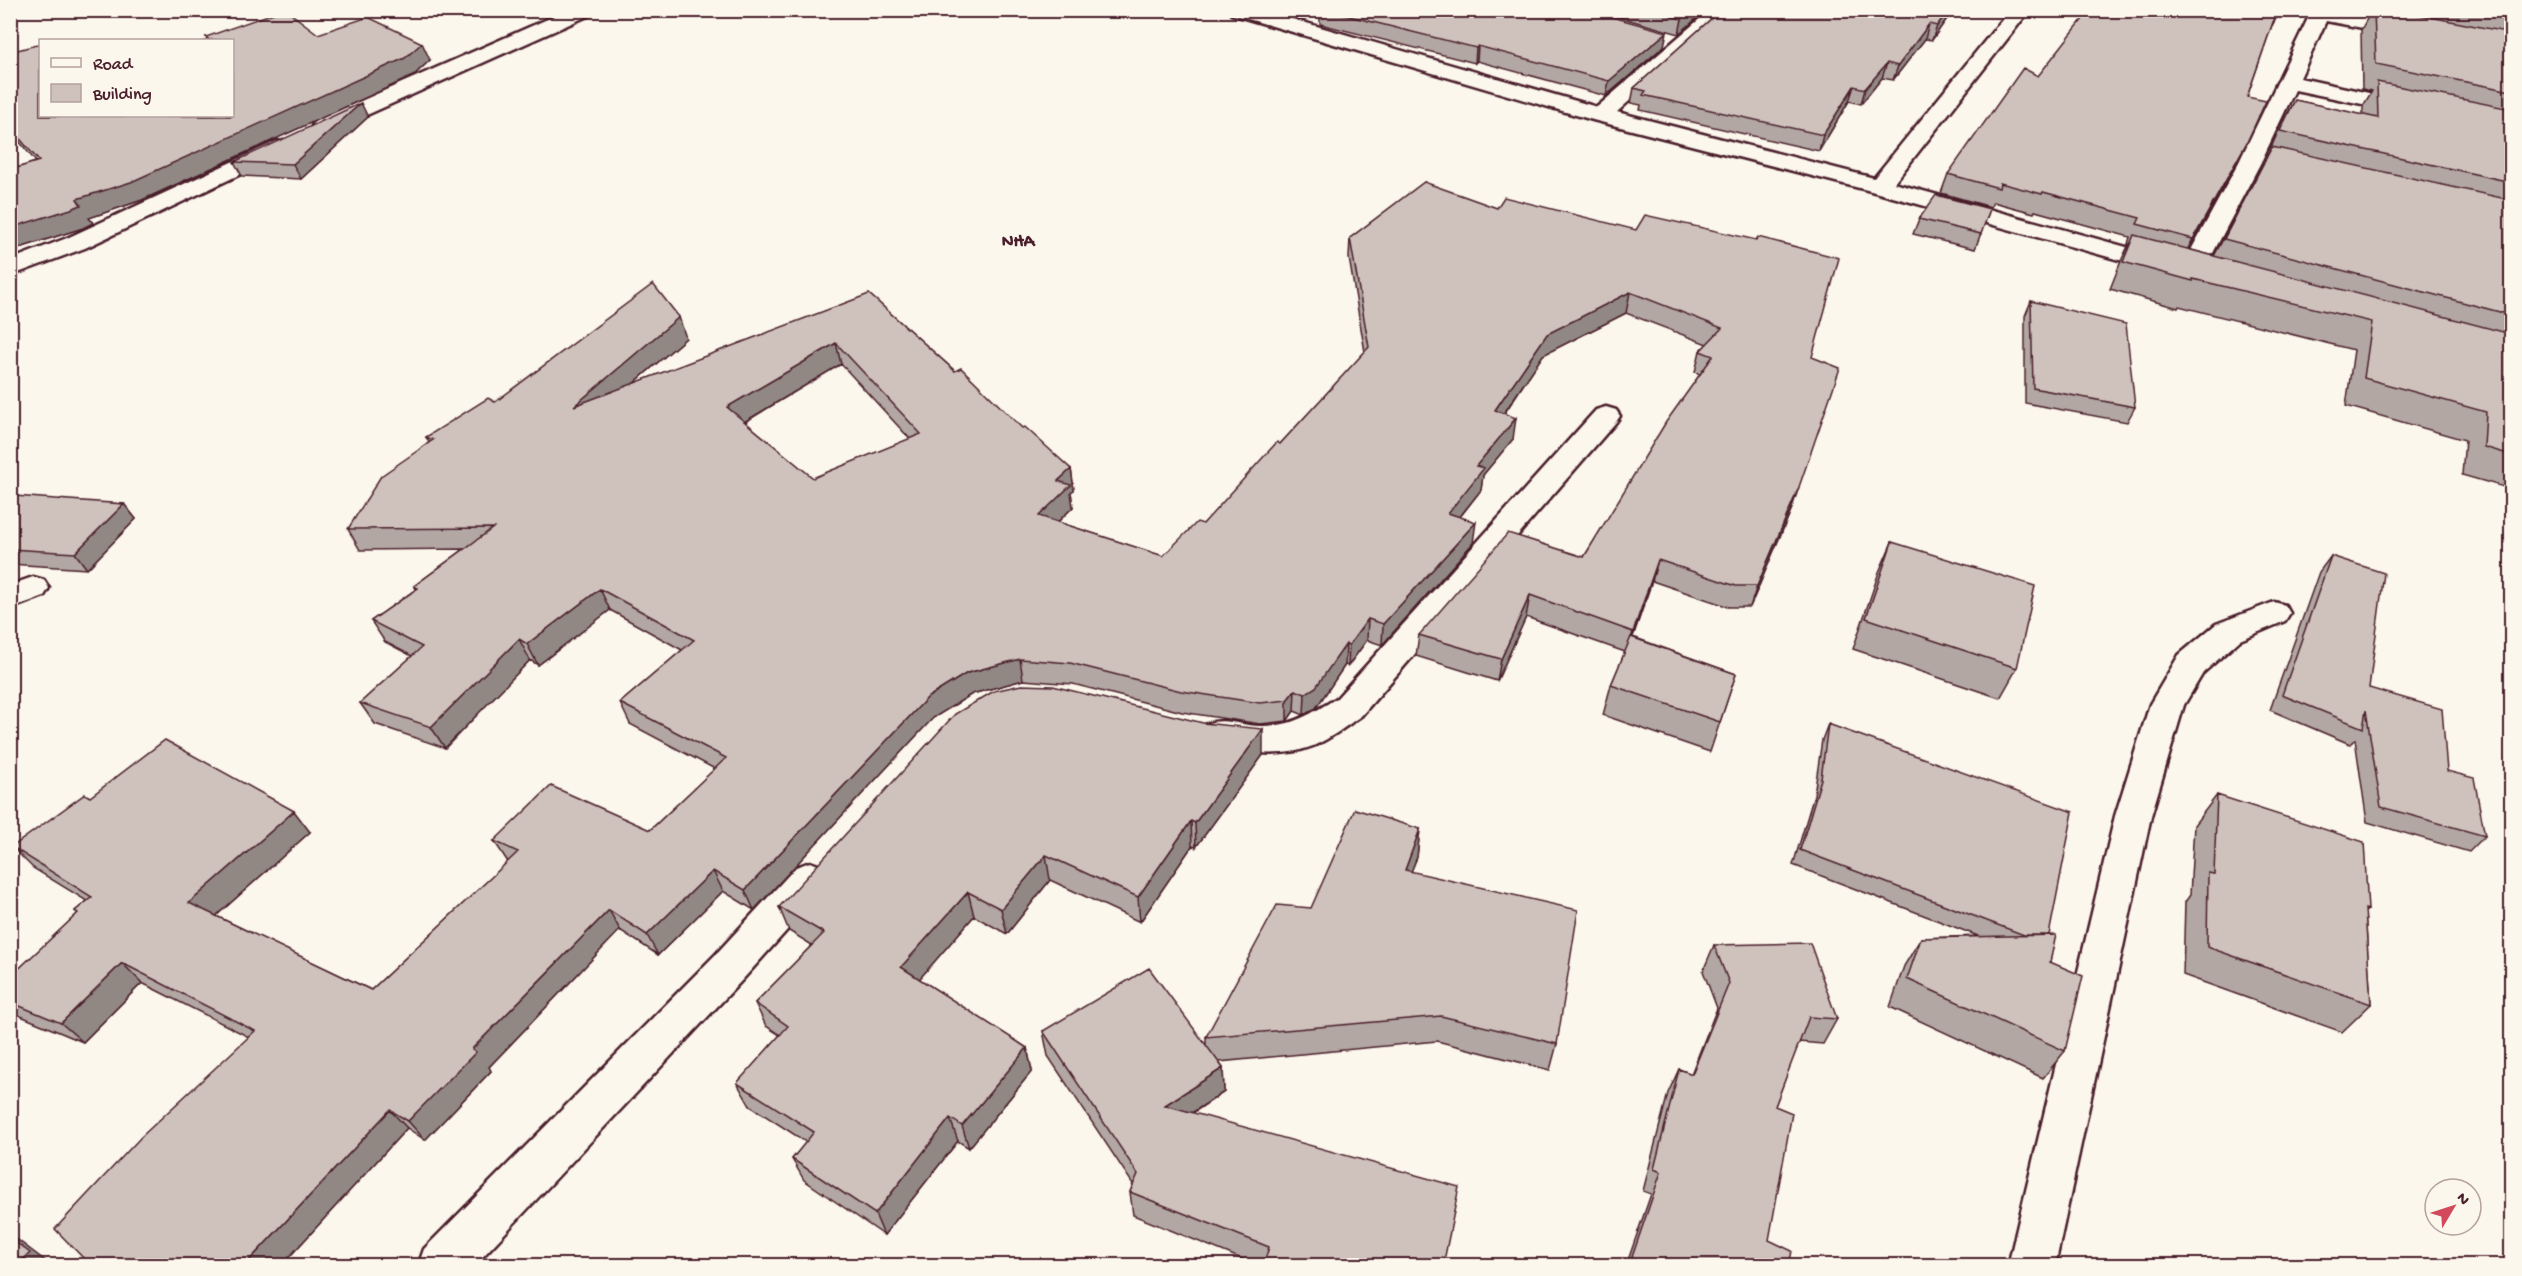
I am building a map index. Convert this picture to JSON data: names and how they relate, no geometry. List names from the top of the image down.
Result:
{
  "districts": ["NHA"],
  "legend": ["Road", "Building"],
  "north": "top right"
}
